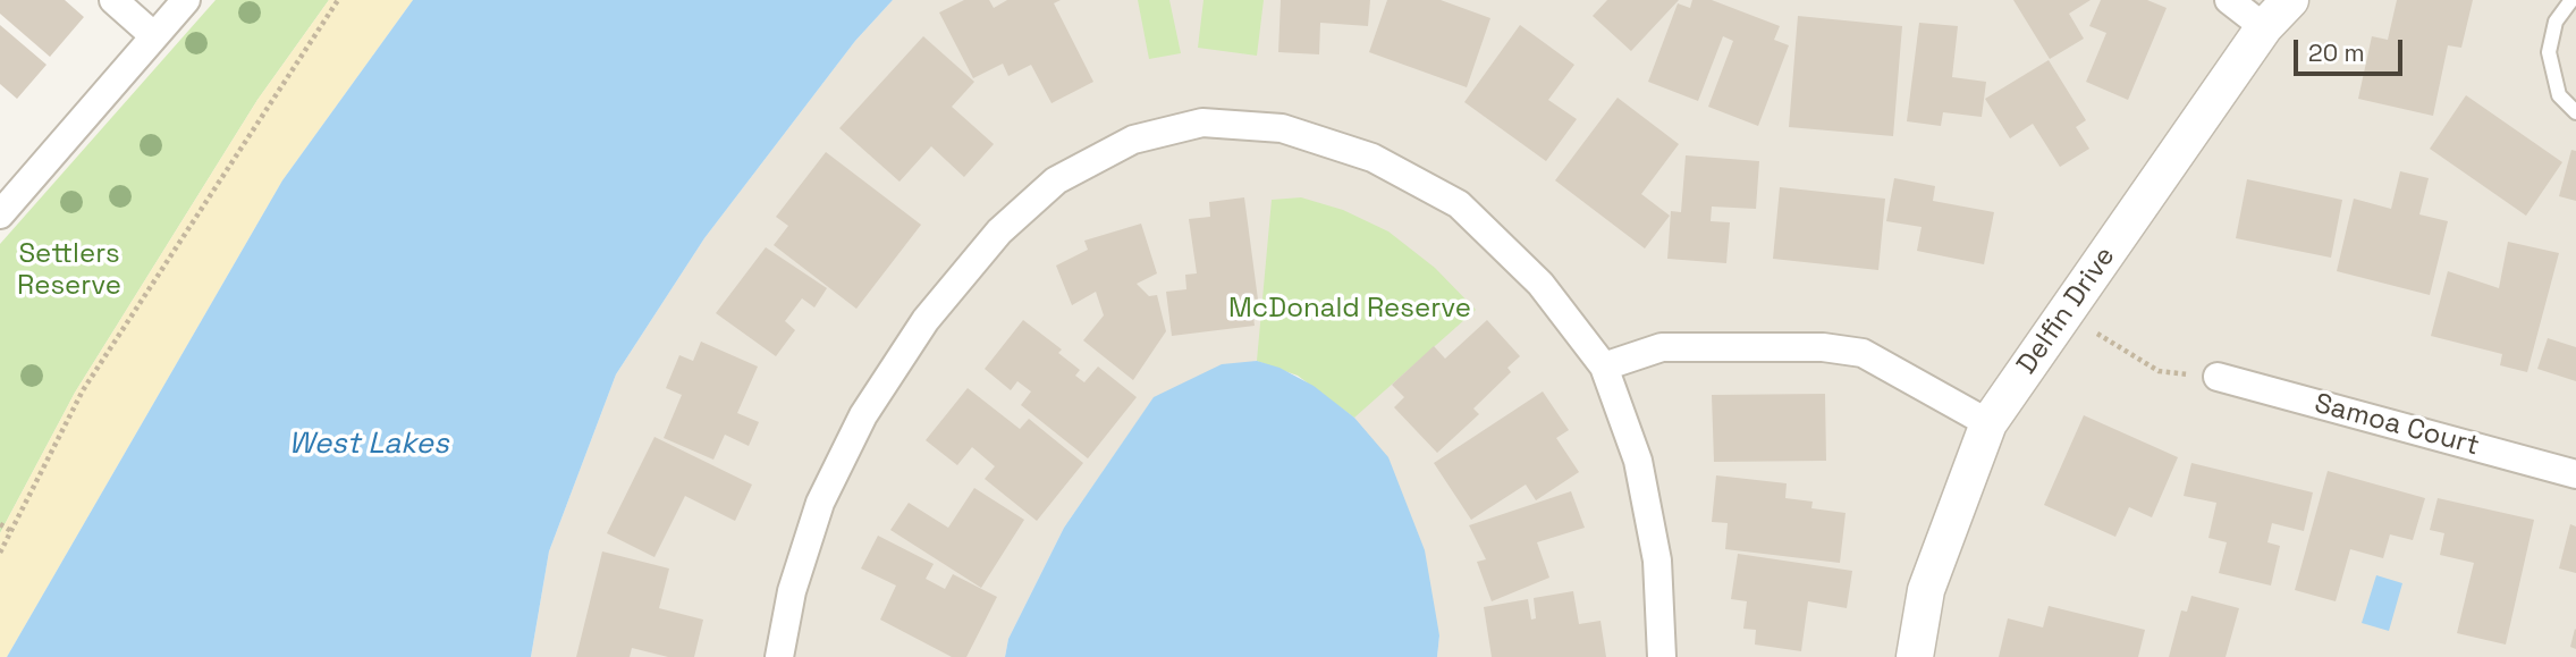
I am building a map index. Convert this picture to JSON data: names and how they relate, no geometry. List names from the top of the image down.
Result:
{
  "streets": {
    "street": ["Delfin Drive", "Samoa Court"]
  },
  "water": ["West Lakes"],
  "parks": ["Settlers Reserve", "McDonald Reserve"],
  "scale_bar": "20 m"
}
